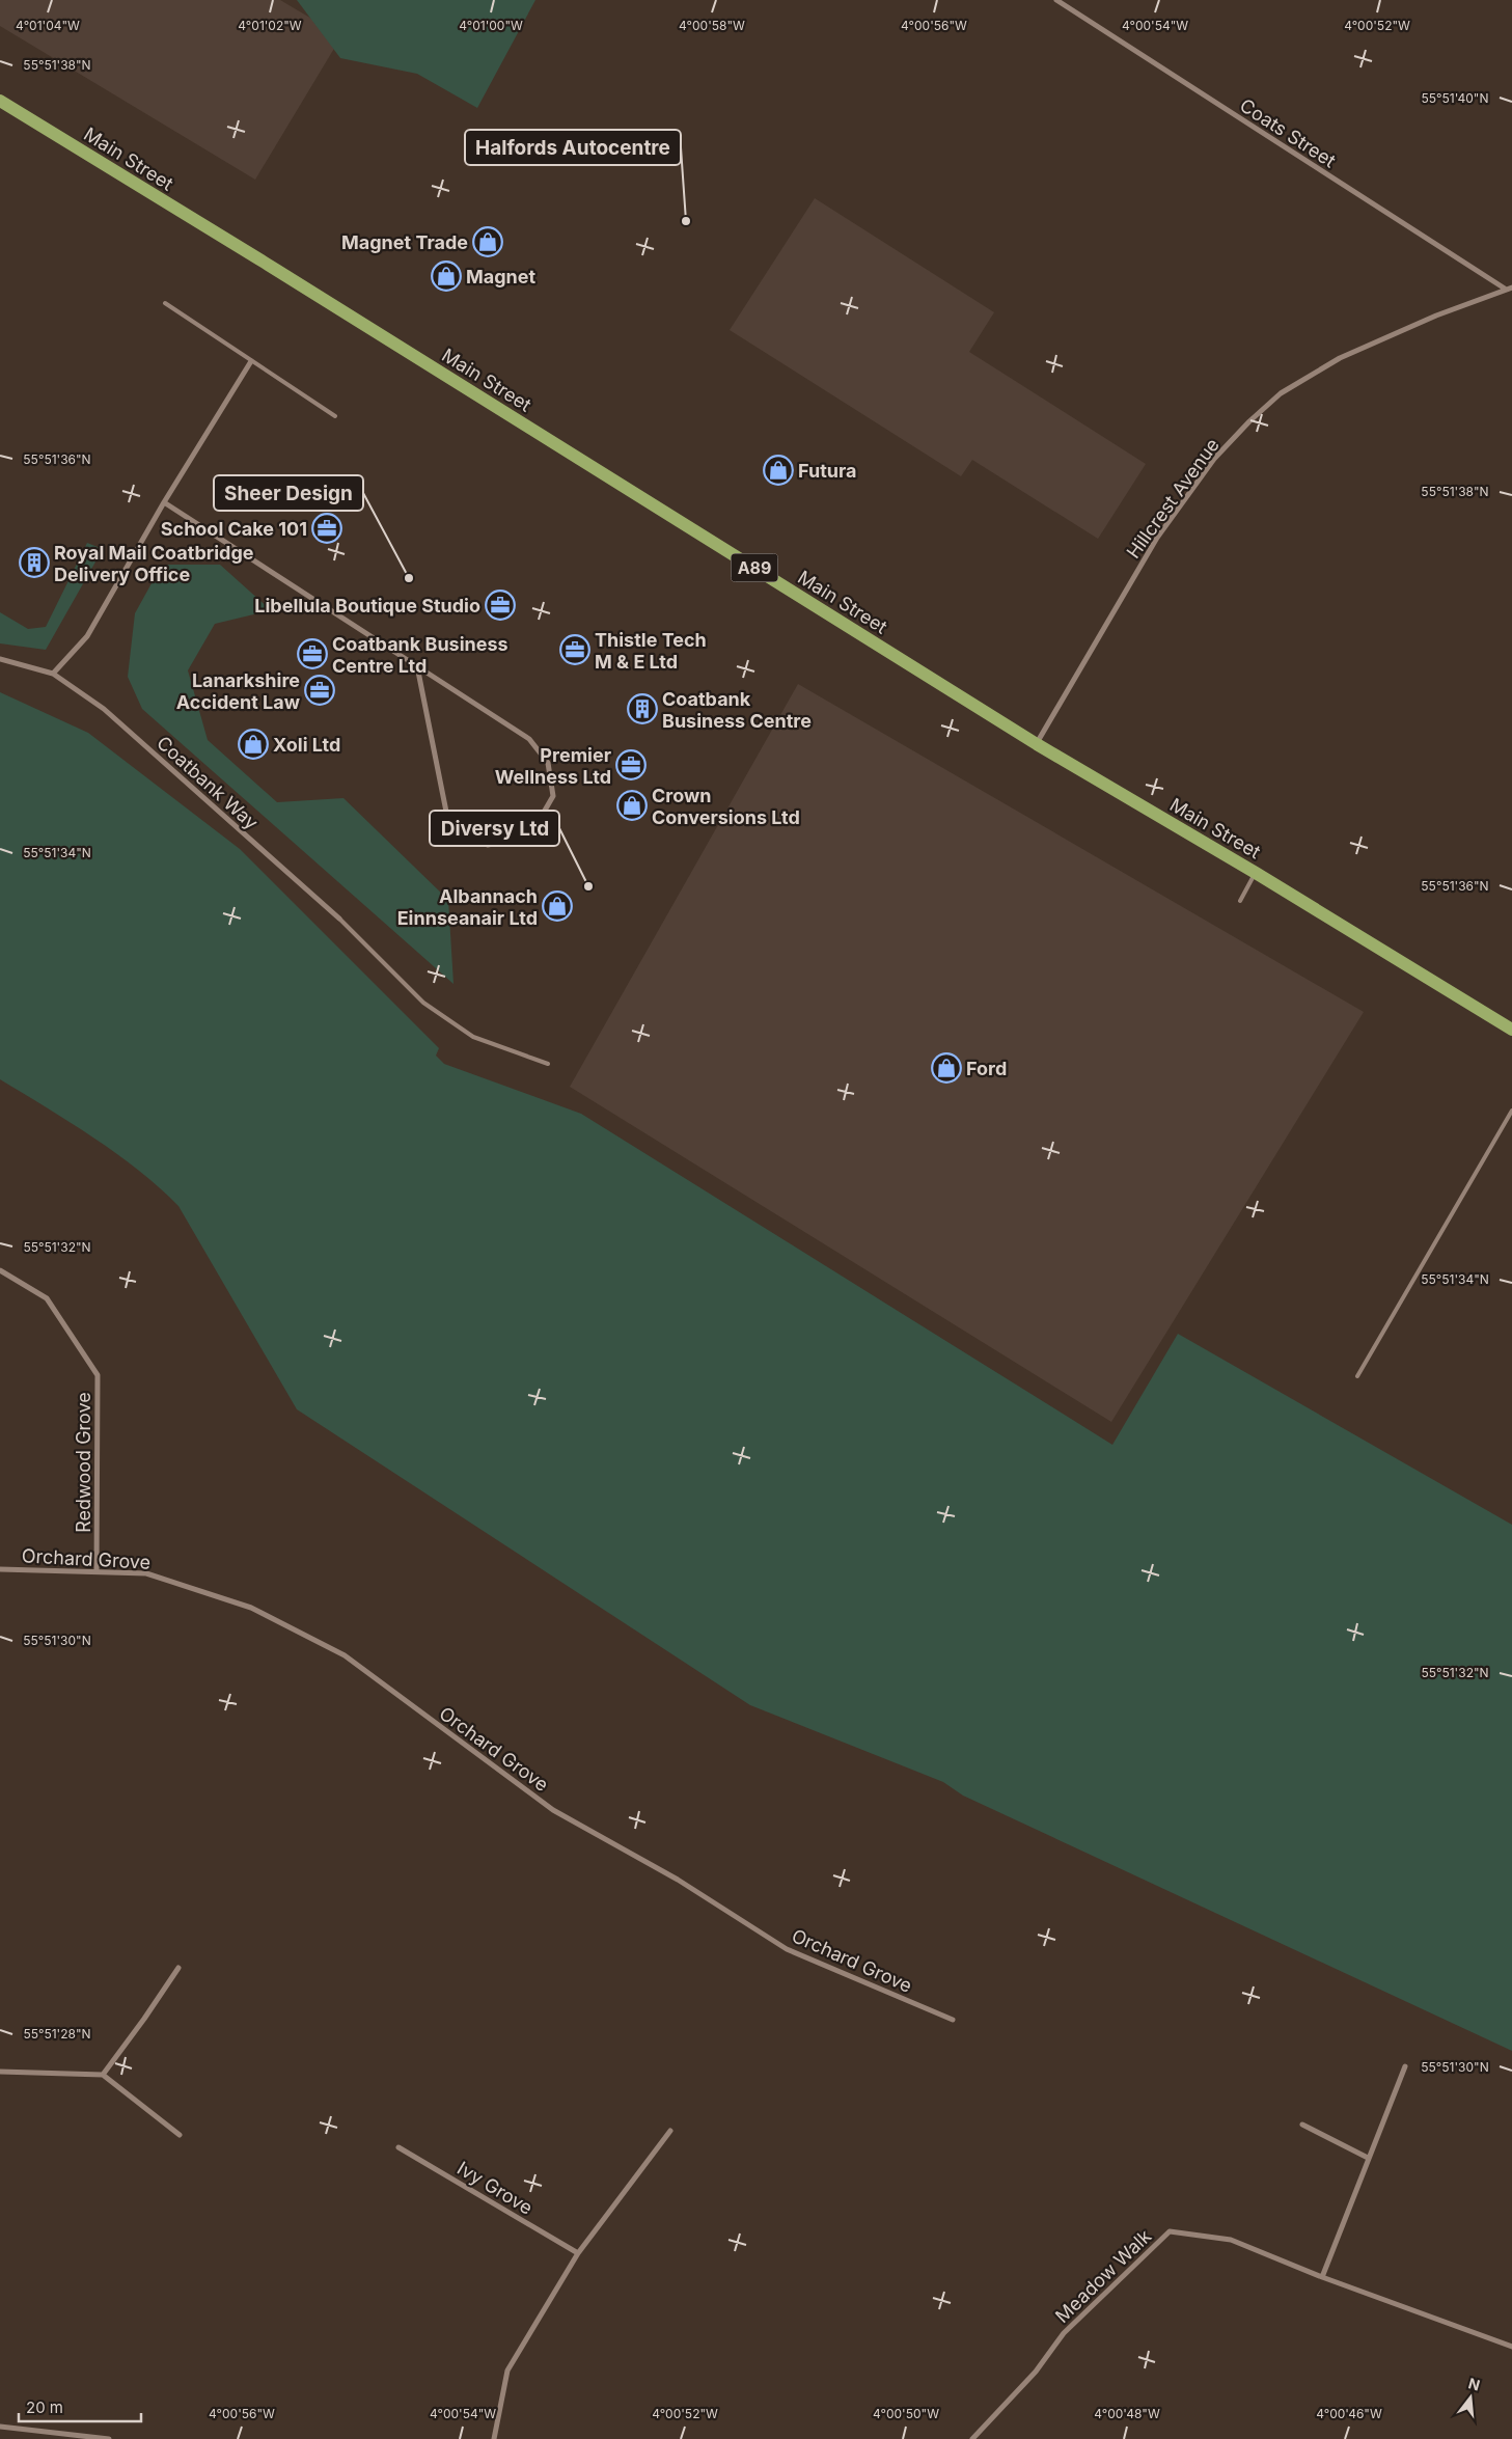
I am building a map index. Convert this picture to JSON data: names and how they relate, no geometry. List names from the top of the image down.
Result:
{
  "streets": {
    "main road": ["Main Street", "A89"],
    "street": [
      "Coats Street",
      "Hillcrest Avenue",
      "Coatbank Way",
      "Redwood Grove",
      "Orchard Grove",
      "Ivy Grove",
      "Meadow Walk"
    ]
  },
  "crossings": [
    ["Coats Street", "Hillcrest Avenue"],
    ["Main Street", "Hillcrest Avenue"],
    ["Redwood Grove", "Orchard Grove"]
  ],
  "places": {
    "other": ["Halfords Autocentre", "Sheer Design", "Diversy Ltd"],
    "shop": [
      "Magnet Trade",
      "Magnet",
      "Futura",
      "Xoli Ltd",
      "Crown Conversions Ltd",
      "Albannach Einnseanair Ltd",
      "Ford"
    ],
    "office": [
      "School Cake 101",
      "Libellula Boutique Studio",
      "Thistle Tech M & E Ltd",
      "Coatbank Business Centre Ltd",
      "Lanarkshire Accident Law",
      "Premier Wellness Ltd"
    ],
    "building": ["Royal Mail Coatbridge Delivery Office", "Coatbank Business Centre"]
  },
  "scale_bar": "20 m",
  "north": "top",
  "coordinates": [
    "4°01'04\"W",
    "4°01'02\"W",
    "4°01'00\"W",
    "4°00'58\"W",
    "4°00'56\"W",
    "4°00'54\"W",
    "4°00'52\"W",
    "55°51'38\"N",
    "55°51'40\"N",
    "55°51'36\"N",
    "55°51'34\"N",
    "55°51'32\"N",
    "55°51'30\"N",
    "55°51'28\"N",
    "4°00'50\"W",
    "4°00'48\"W",
    "4°00'46\"W"
  ]
}
